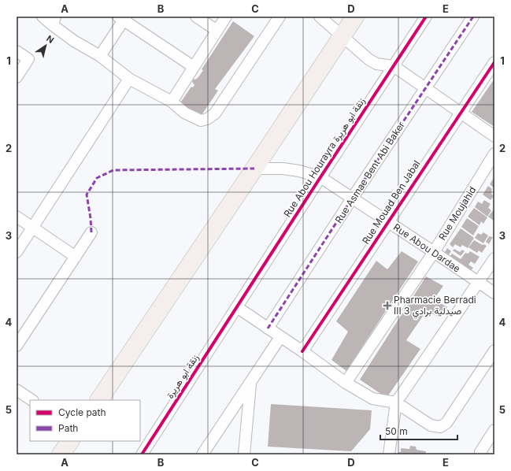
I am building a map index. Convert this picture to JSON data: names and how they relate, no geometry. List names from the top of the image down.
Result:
{
  "streets": {
    "street": [
      "Rue Abou Hourayra زنقة ابو هريرة",
      "Rue Asmae Bent Abi Baker",
      "Rue Mouad Ben Jabal",
      "Rue Moujahid",
      "Rue Abou Dardae",
      "زنقة ابو هريرة"
    ]
  },
  "crossings": [
    ["Rue Abou Hourayra زنقة ابو هريرة", "Rue Abou Dardae"],
    ["Rue Abou Hourayra زنقة ابو هريرة", "زنقة ابو هريرة"],
    ["Rue Asmae Bent Abi Baker", "Rue Abou Dardae"],
    ["Rue Mouad Ben Jabal", "Rue Abou Dardae"],
    ["Rue Moujahid", "Rue Abou Dardae"]
  ],
  "places": {
    "health": ["Pharmacie Berradi III صيدلية برادي 3"]
  },
  "legend": ["Cycle path", "Path"],
  "scale_bar": "50 m",
  "north": "top right",
  "grid": {
    "columns": [
      "A",
      "B",
      "C",
      "D",
      "E"
    ],
    "rows": [
      "1",
      "2",
      "3",
      "4",
      "5"
    ]
  }
}
